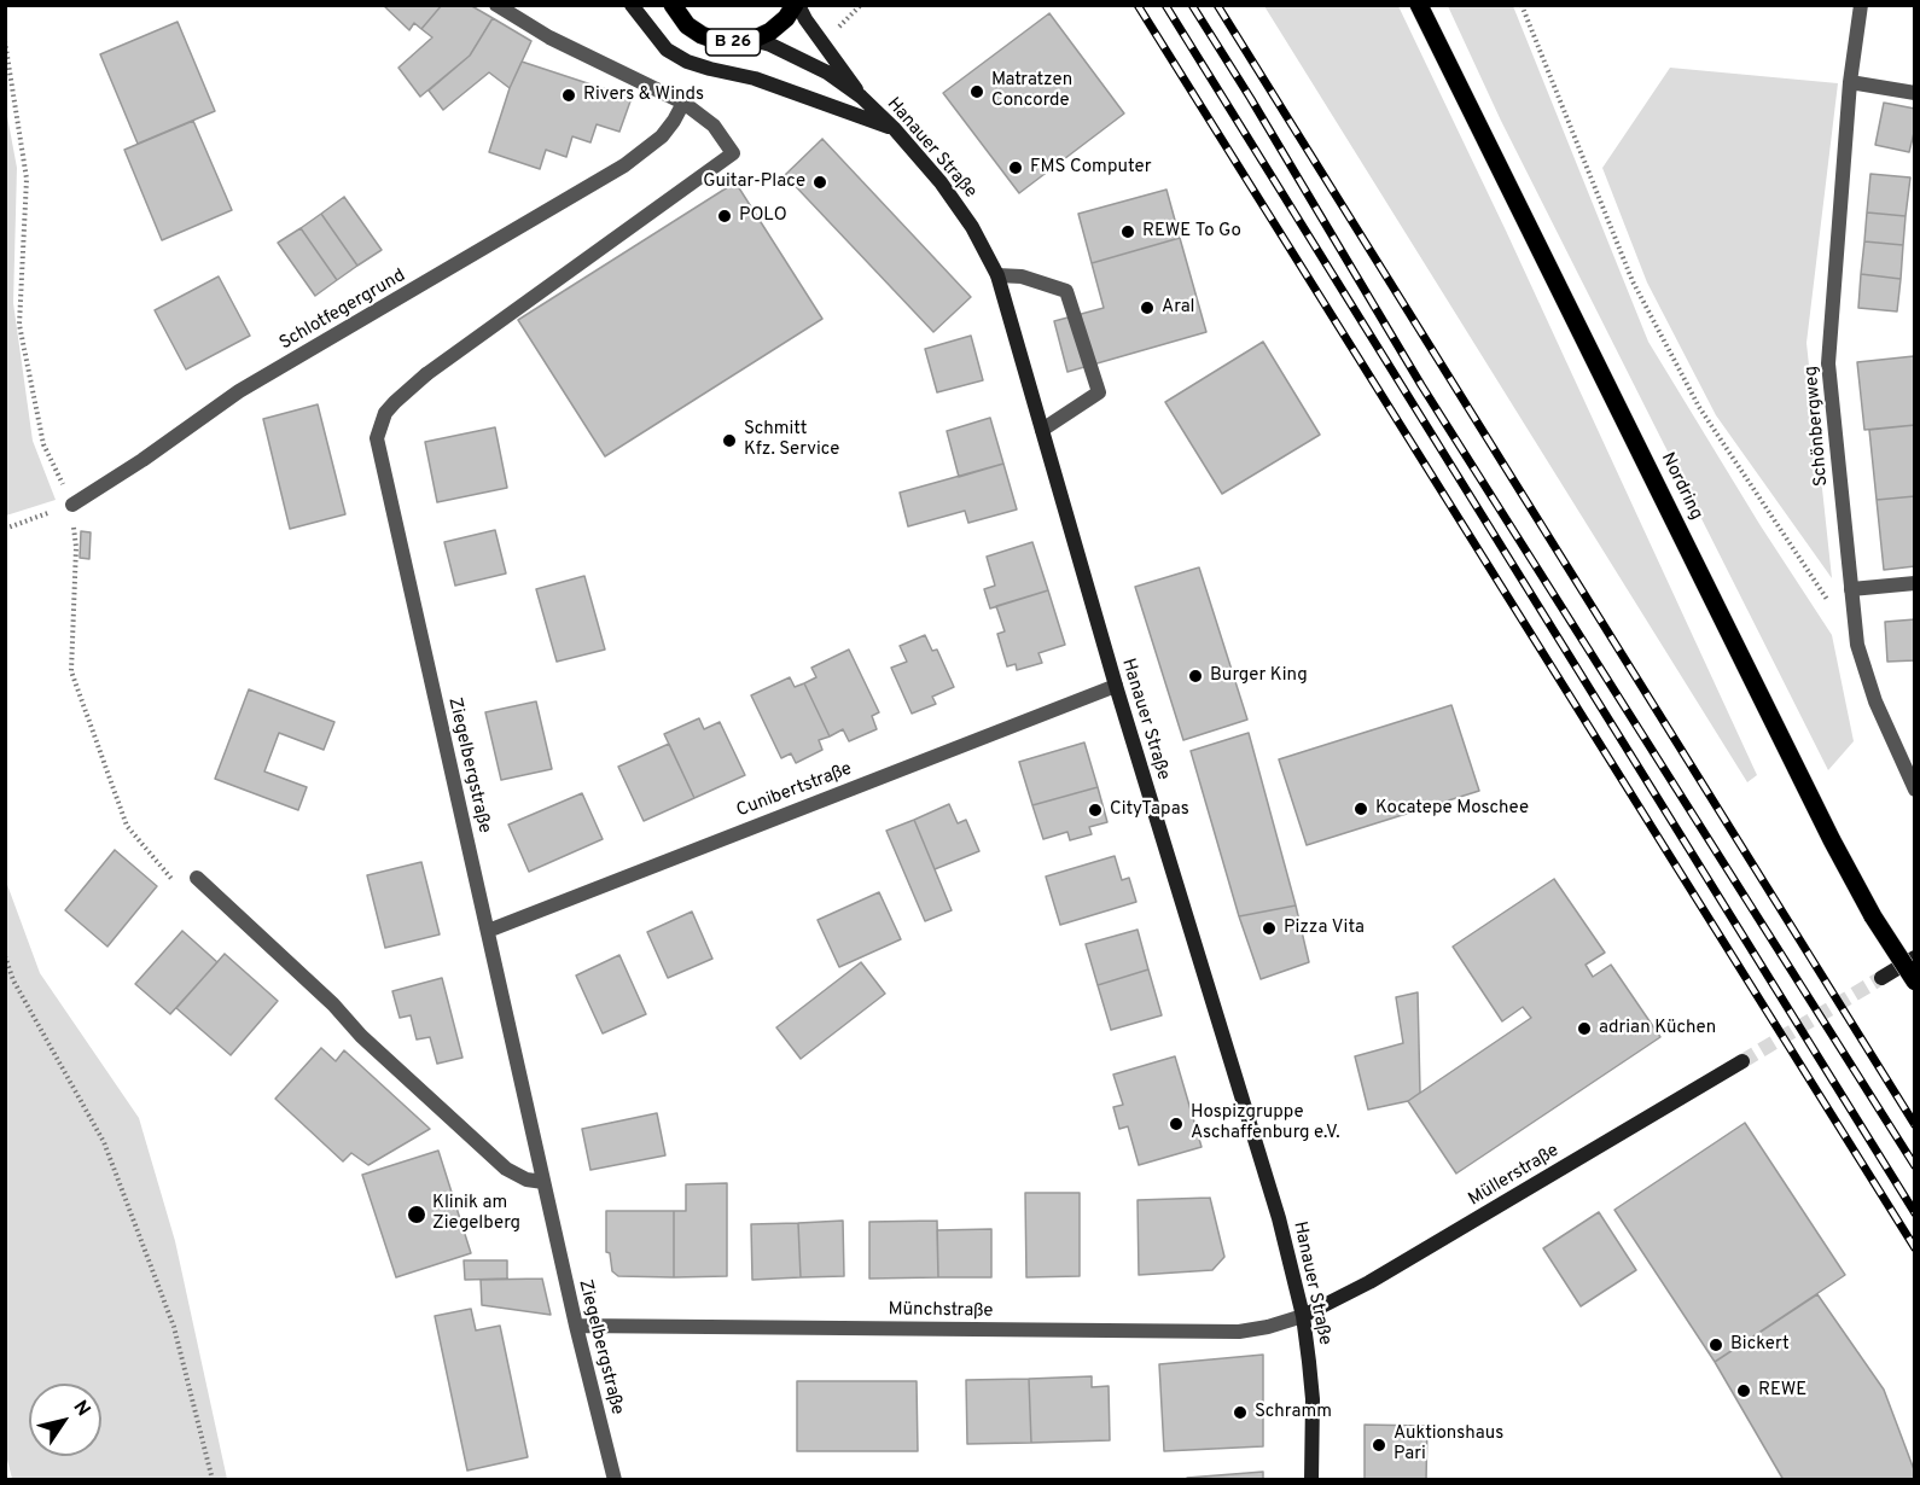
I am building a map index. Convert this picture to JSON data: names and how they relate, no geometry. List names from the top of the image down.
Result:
{
  "streets": {
    "main road": [
      "B 26",
      "Hanauer Straße",
      "Nordring",
      "Müllerstraße"
    ],
    "street": [
      "Schlotfegergrund",
      "Schönbergweg",
      "Ziegelbergstraße",
      "Cunibertstraße",
      "Münchstraße"
    ]
  },
  "crossings": [
    ["B 26", "Hanauer Straße"],
    ["Hanauer Straße", "Cunibertstraße"],
    ["Hanauer Straße", "Müllerstraße"],
    ["Hanauer Straße", "Münchstraße"],
    ["Schlotfegergrund", "Ziegelbergstraße"],
    ["Ziegelbergstraße", "Cunibertstraße"],
    ["Ziegelbergstraße", "Münchstraße"],
    ["Müllerstraße", "Münchstraße"]
  ],
  "places": [
    "Matratzen Concorde",
    "Rivers & Winds",
    "FMS Computer",
    "Guitar-Place",
    "POLO",
    "REWE To Go",
    "Aral",
    "Schmitt Kfz. Service",
    "Burger King",
    "Kocatepe Moschee",
    "CityTapas",
    "Pizza Vita",
    "adrian Küchen",
    "Hospizgruppe Aschaffenburg e.V.",
    "Klinik am Ziegelberg",
    "Bickert",
    "REWE",
    "Schramm",
    "Auktionshaus Pari"
  ],
  "north": "top right"
}
